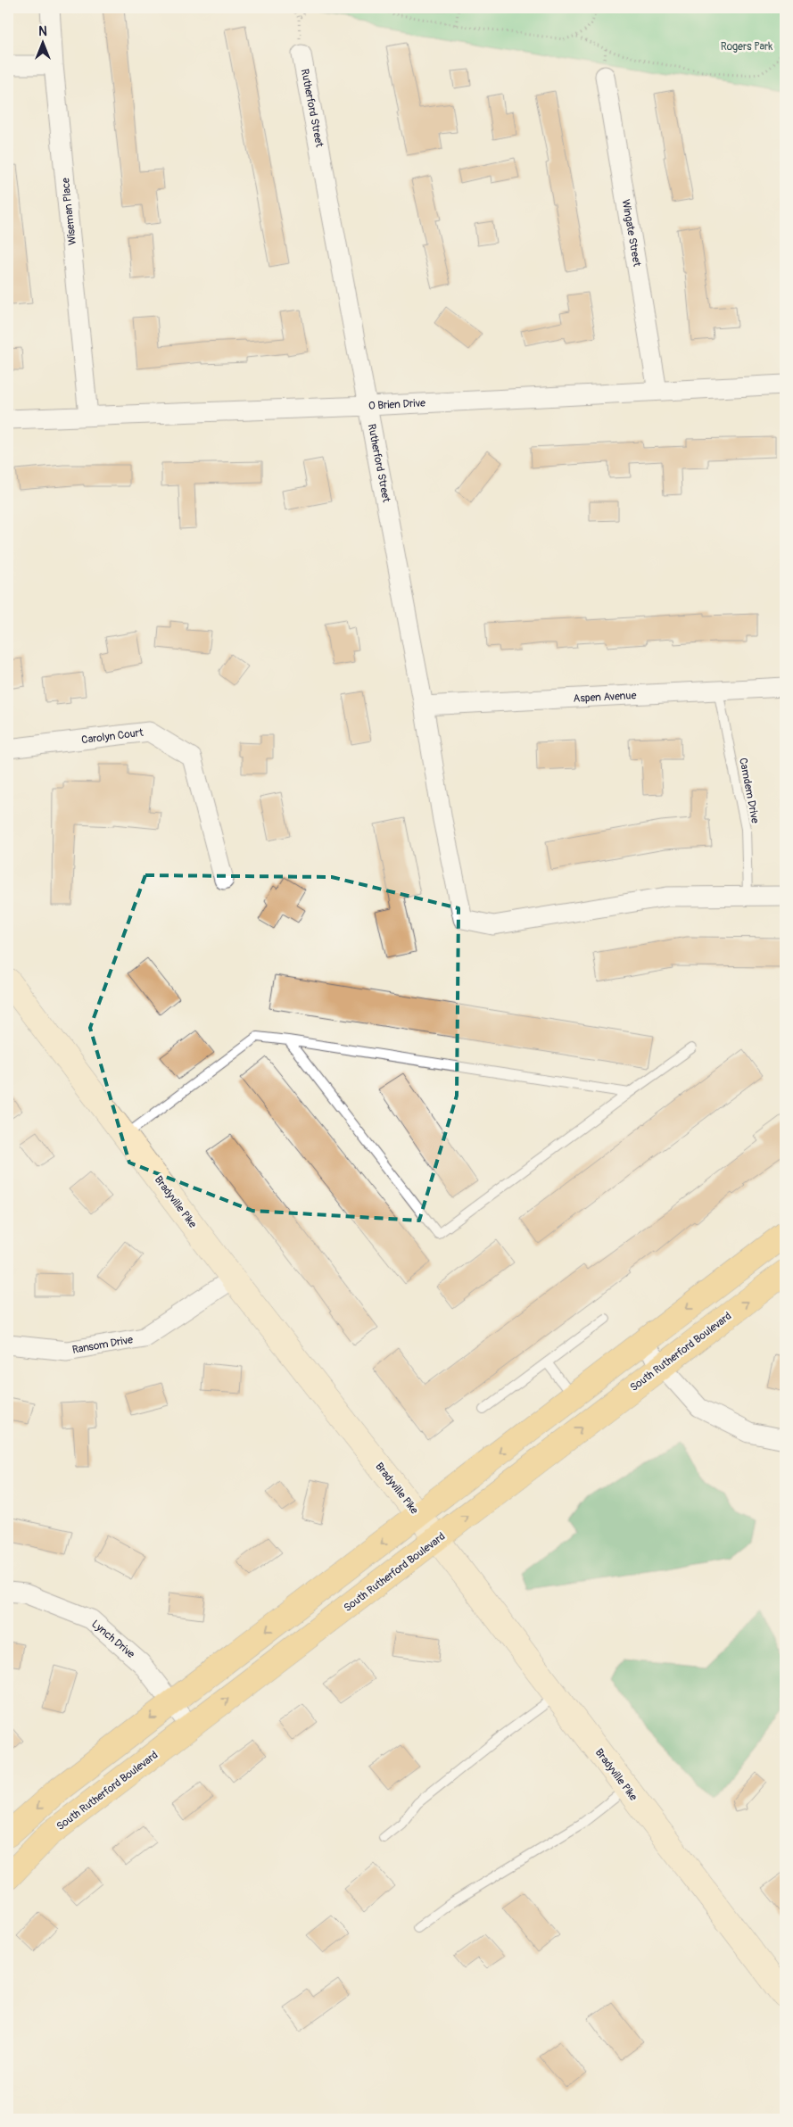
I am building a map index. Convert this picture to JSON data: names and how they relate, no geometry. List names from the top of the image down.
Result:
{
  "streets": {
    "highway": ["South Rutherford Boulevard"],
    "main road": ["Bradyville Pike"],
    "street": [
      "Rutherford Street",
      "Wiseman Place",
      "Wingate Street",
      "O Brien Drive",
      "Aspen Avenue",
      "Carolyn Court",
      "Ransom Drive",
      "Lynch Drive"
    ],
    "lane": ["Camdem Drive"]
  },
  "crossings": [
    ["Rutherford Street", "O Brien Drive"],
    ["Rutherford Street", "Aspen Avenue"],
    ["Rutherford Street", "Camdem Drive"],
    ["Wiseman Place", "O Brien Drive"],
    ["Wingate Street", "O Brien Drive"],
    ["Aspen Avenue", "Camdem Drive"],
    ["Bradyville Pike", "Ransom Drive"],
    ["Bradyville Pike", "South Rutherford Boulevard"],
    ["South Rutherford Boulevard", "Lynch Drive"]
  ],
  "parks": ["Rogers Park"],
  "north": "top"
}
